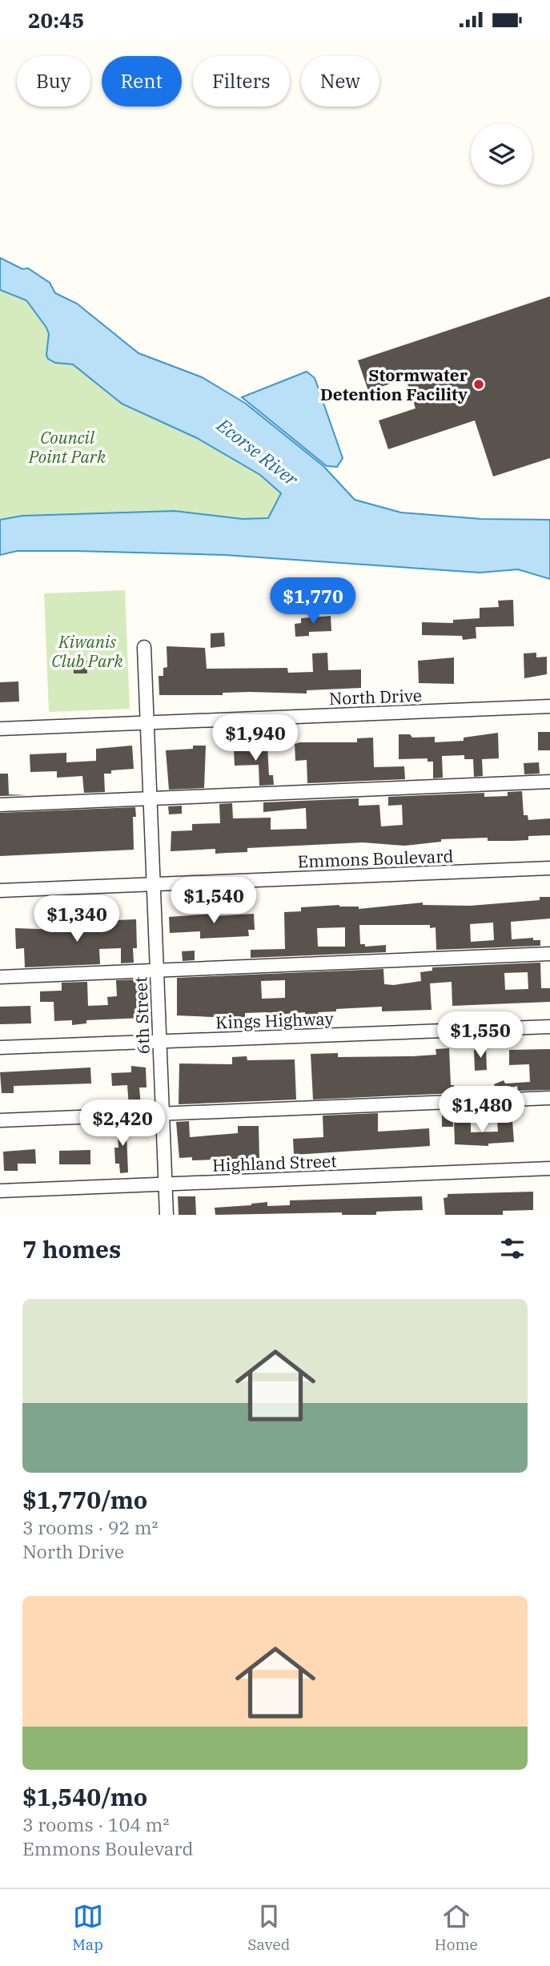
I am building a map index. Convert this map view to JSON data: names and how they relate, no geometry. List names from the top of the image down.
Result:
{
  "streets": {
    "street": [
      "North Drive",
      "Emmons Boulevard",
      "6th Street",
      "Kings Highway",
      "Highland Street"
    ]
  },
  "crossings": [
    ["North Drive", "6th Street"],
    ["Emmons Boulevard", "6th Street"],
    ["6th Street", "Kings Highway"],
    ["6th Street", "Highland Street"]
  ],
  "water": ["Ecorse River"],
  "parks": ["Council Point Park", "Kiwanis Club Park"],
  "places": ["Stormwater Detention Facility"],
  "page": {
    "status": "20:45",
    "chip": [
      "Buy",
      "Rent",
      "Filters",
      "New"
    ],
    "price": [
      "$1,770",
      "$1,940",
      "$1,540",
      "$1,340",
      "$1,550",
      "$1,480",
      "$2,420"
    ],
    "heading": "7 homes",
    "list": [
      {
        "name": "$1,770/mo",
        "note": "3 rooms · 92 m² · North Drive"
      },
      {
        "name": "$1,540/mo",
        "note": "3 rooms · 104 m² · Emmons Boulevard"
      }
    ],
    "tabs": ["Map", "Saved", "Home"]
  }
}
